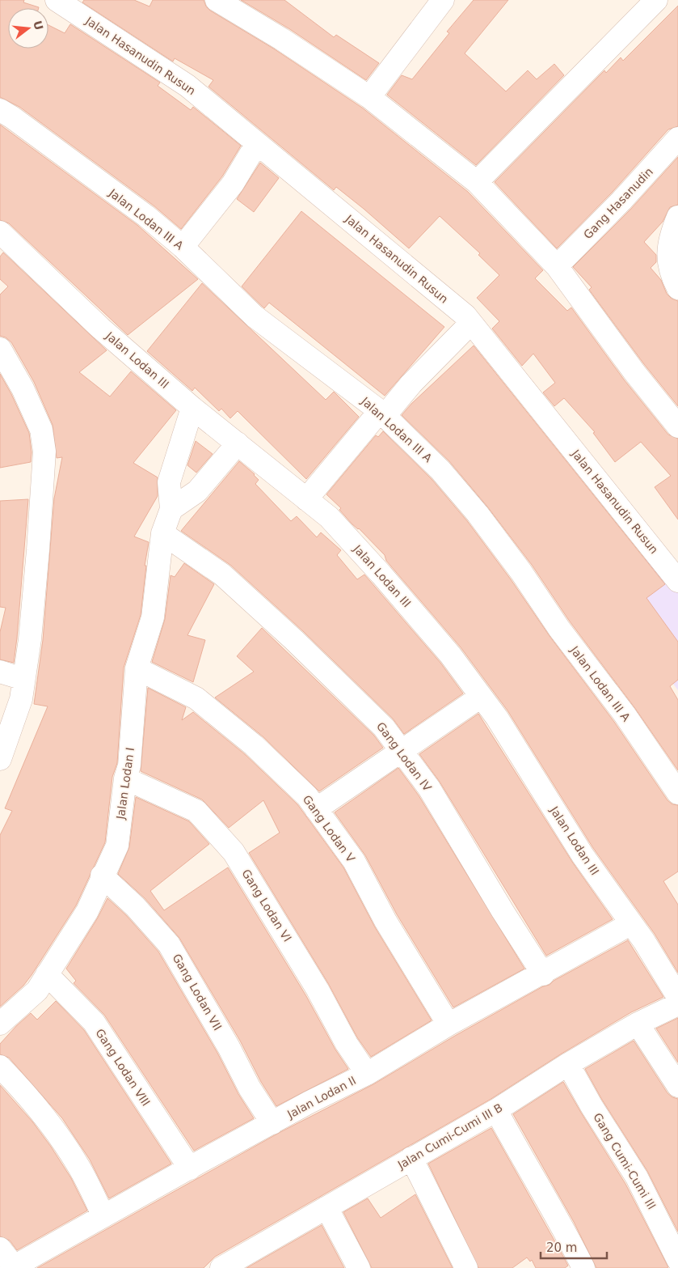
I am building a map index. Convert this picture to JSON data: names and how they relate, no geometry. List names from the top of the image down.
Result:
{
  "streets": {
    "street": [
      "Jalan Hasanudin Rusun",
      "Gang Hasanudin",
      "Jalan Lodan III A",
      "Jalan Lodan III",
      "Gang Lodan IV",
      "Jalan Lodan I",
      "Gang Lodan V",
      "Gang Lodan VI",
      "Gang Lodan VII",
      "Gang Lodan VIII",
      "Jalan Lodan II",
      "Jalan Cumi-Cumi III B",
      "Gang Cumi-Cumi III"
    ]
  },
  "crossings": [
    ["Jalan Lodan III", "Jalan Lodan I"],
    ["Jalan Lodan III", "Jalan Lodan II"],
    ["Gang Lodan IV", "Jalan Lodan I"],
    ["Gang Lodan IV", "Jalan Lodan II"],
    ["Jalan Lodan I", "Gang Lodan V"],
    ["Jalan Lodan I", "Gang Lodan VI"],
    ["Jalan Lodan I", "Gang Lodan VII"],
    ["Jalan Lodan I", "Gang Lodan VIII"],
    ["Gang Lodan V", "Jalan Lodan II"],
    ["Gang Lodan VI", "Jalan Lodan II"],
    ["Gang Lodan VII", "Jalan Lodan II"],
    ["Gang Lodan VIII", "Jalan Lodan II"],
    ["Jalan Cumi-Cumi III B", "Gang Cumi-Cumi III"]
  ],
  "scale_bar": "20 m",
  "north": "right"
}
